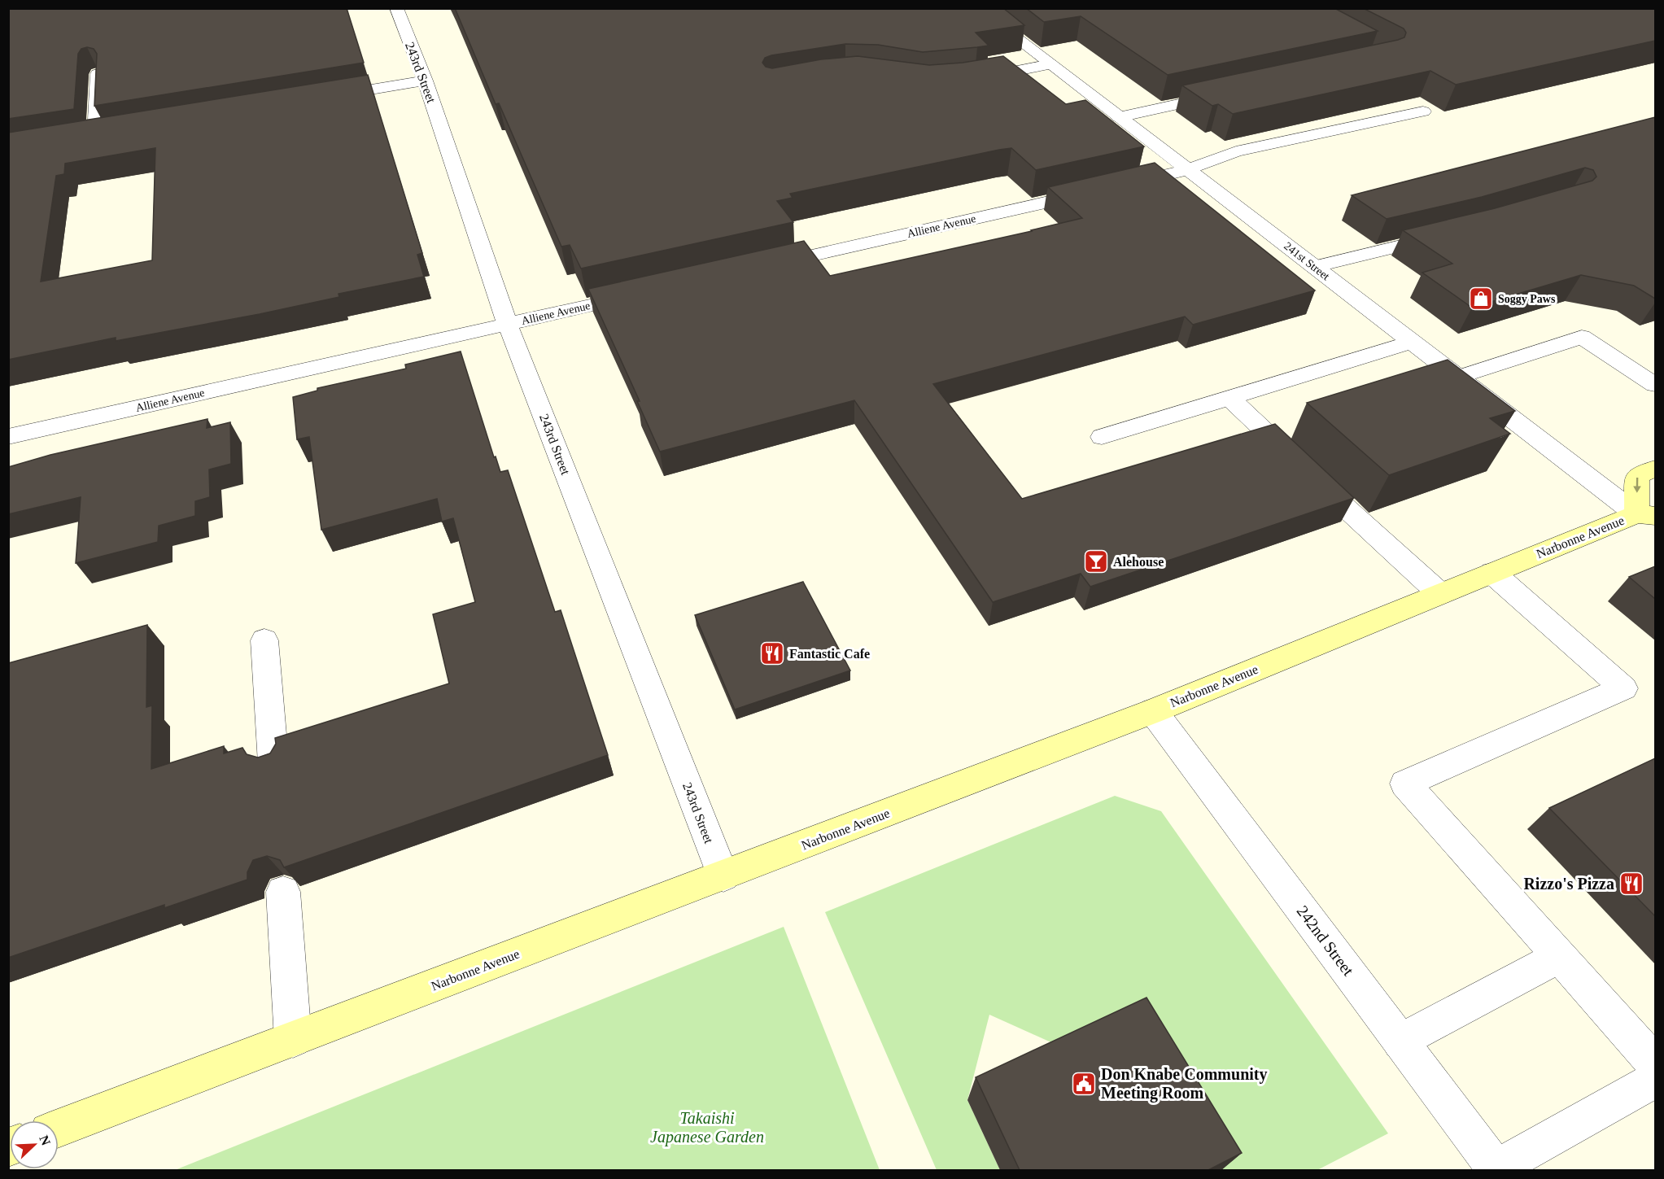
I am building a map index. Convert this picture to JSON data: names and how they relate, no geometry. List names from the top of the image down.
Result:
{
  "streets": {
    "main road": ["Narbonne Avenue"],
    "street": [
      "243rd Street",
      "Alliene Avenue",
      "241st Street",
      "242nd Street"
    ]
  },
  "crossings": [
    ["243rd Street", "Alliene Avenue"],
    ["243rd Street", "Narbonne Avenue"],
    ["Alliene Avenue", "241st Street"],
    ["241st Street", "Narbonne Avenue"],
    ["Narbonne Avenue", "242nd Street"]
  ],
  "parks": ["Takaishi Japanese Garden"],
  "places": {
    "shop": ["Soggy Paws"],
    "bar": ["Alehouse"],
    "restaurant": ["Fantastic Cafe", "Rizzo's Pizza"],
    "public building": ["Don Knabe Community Meeting Room"]
  },
  "north": "top right"
}
